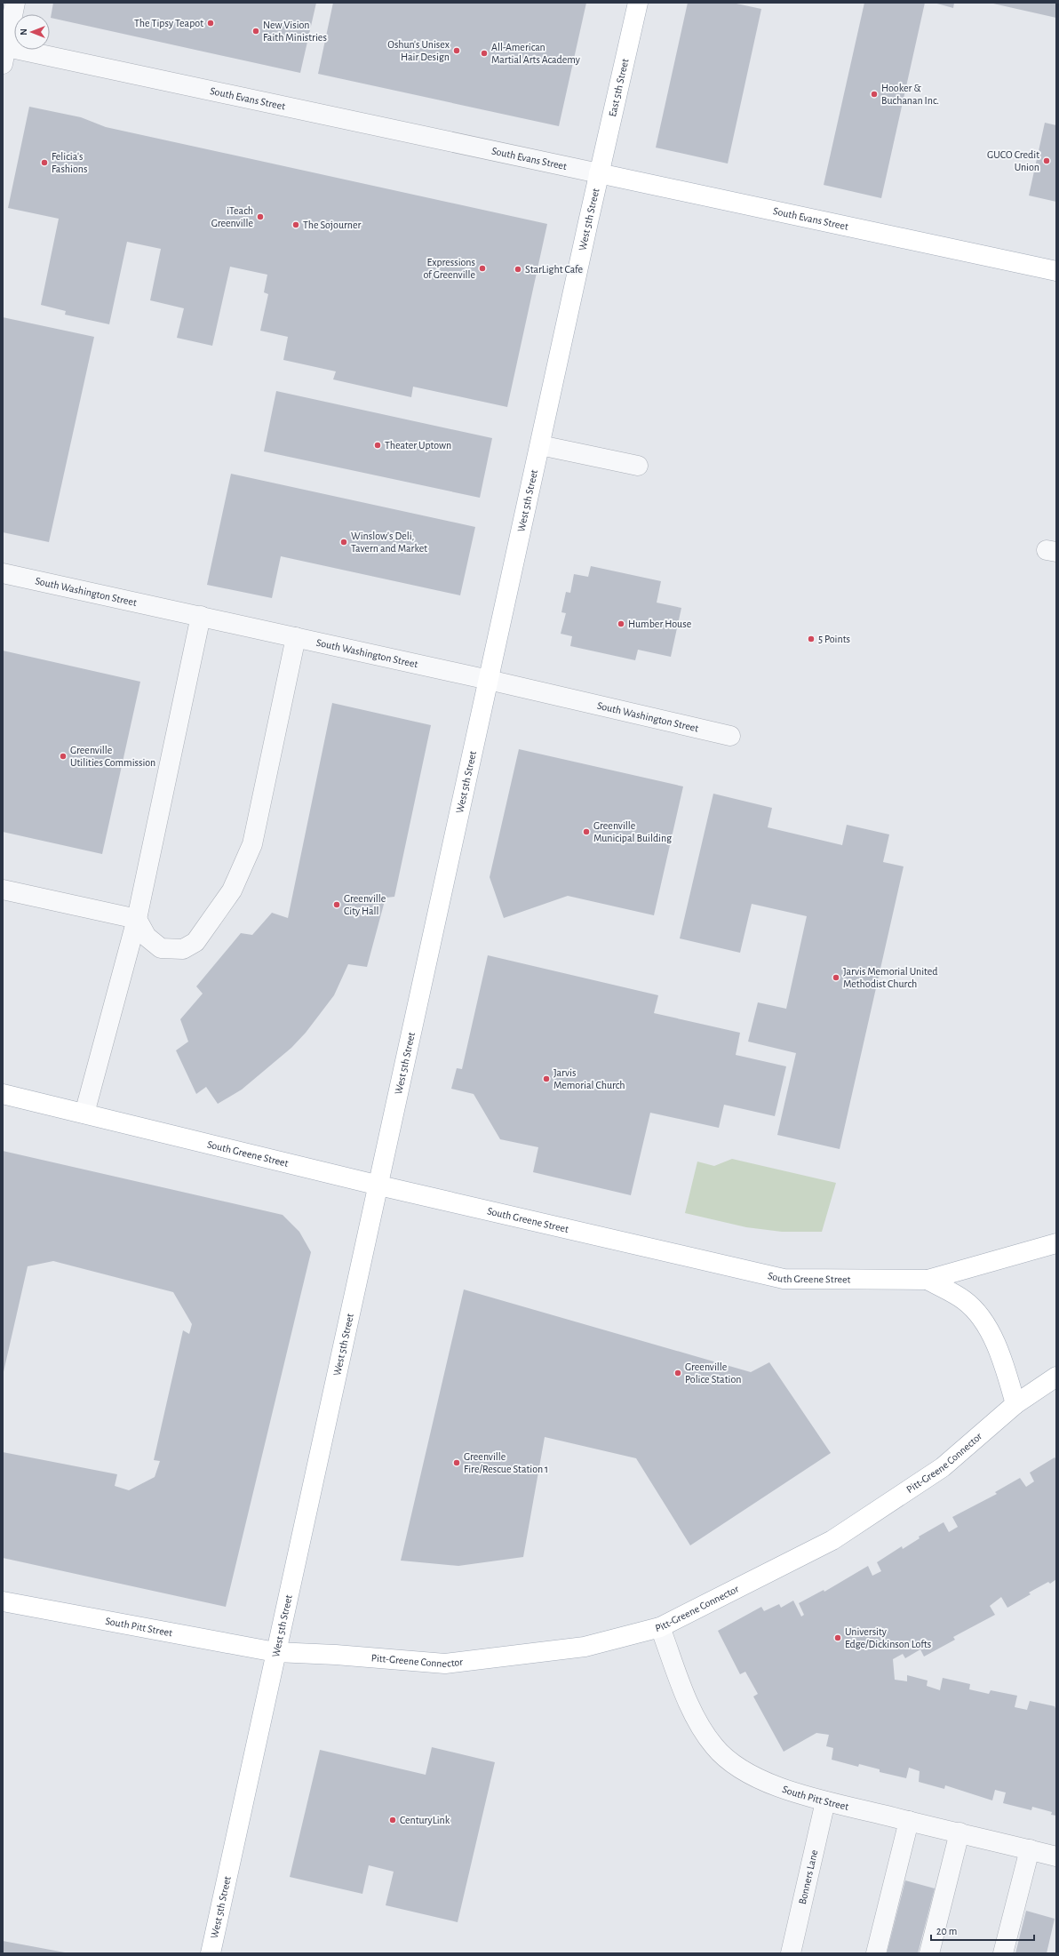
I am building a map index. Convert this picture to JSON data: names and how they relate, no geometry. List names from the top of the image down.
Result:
{
  "streets": {
    "main road": [
      "East 5th Street",
      "South Evans Street",
      "West 5th Street",
      "South Greene Street",
      "Pitt-Greene Connector",
      "South Pitt Street"
    ],
    "street": ["South Washington Street", "Bonners Lane"]
  },
  "crossings": [
    ["East 5th Street", "South Evans Street"],
    ["East 5th Street", "West 5th Street"],
    ["South Evans Street", "West 5th Street"],
    ["West 5th Street", "South Washington Street"],
    ["West 5th Street", "South Greene Street"],
    ["West 5th Street", "Pitt-Greene Connector"],
    ["West 5th Street", "South Pitt Street"],
    ["Pitt-Greene Connector", "South Pitt Street"],
    ["South Pitt Street", "Bonners Lane"]
  ],
  "places": [
    "The Tipsy Teapot",
    "New Vision Faith Ministries",
    "Oshun's Unisex Hair Design",
    "All-American Martial Arts Academy",
    "Hooker & Buchanan Inc.",
    "GUCO Credit Union",
    "Felicia's Fashions",
    "iTeach Greenville",
    "The Sojourner",
    "Expressions of Greenville",
    "StarLight Cafe",
    "Theater Uptown",
    "Winslow's Deli, Tavern and Market",
    "Humber House",
    "5 Points",
    "Greenville Utilities Commission",
    "Greenville Municipal Building",
    "Greenville City Hall",
    "Jarvis Memorial United Methodist Church",
    "Jarvis Memorial Church",
    "Greenville Police Station",
    "Greenville Fire/Rescue Station 1",
    "University Edge/Dickinson Lofts",
    "CenturyLink"
  ],
  "scale_bar": "20 m",
  "north": "left"
}
